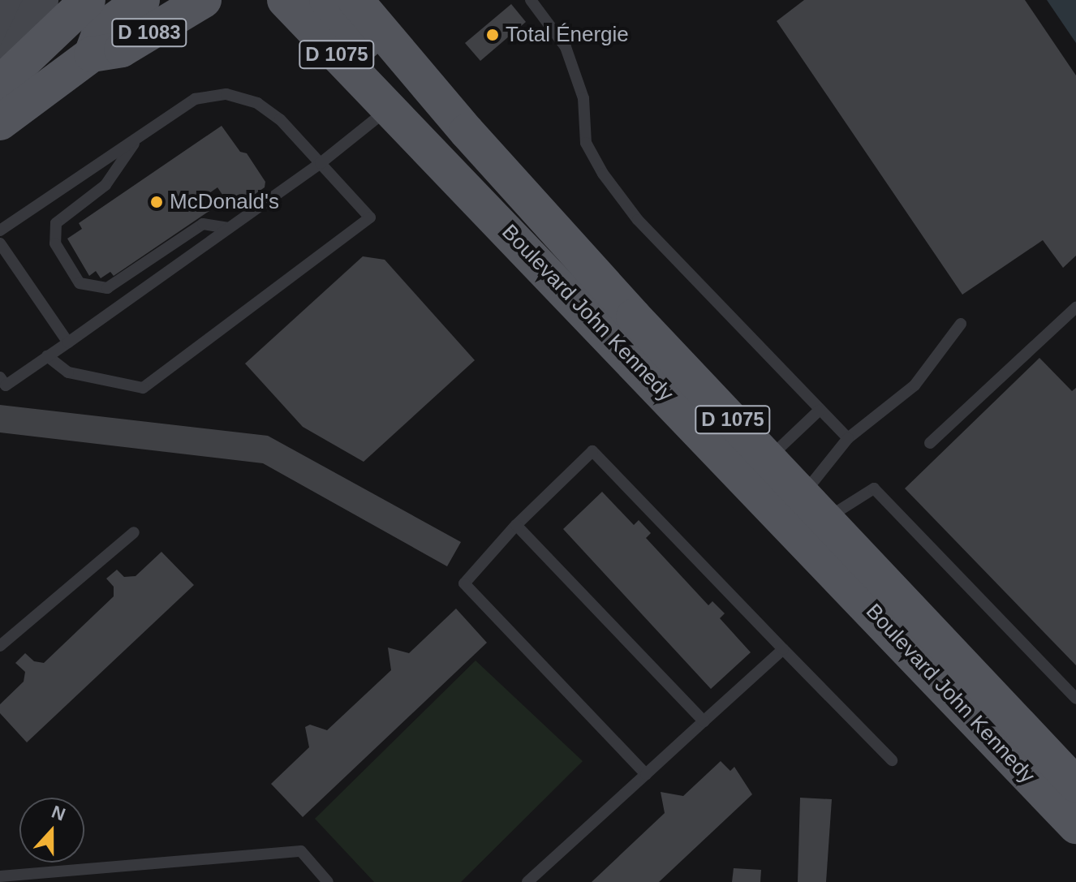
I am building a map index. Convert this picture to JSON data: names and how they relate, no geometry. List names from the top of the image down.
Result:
{
  "streets": {
    "main road": ["D 1083", "D 1075", "Boulevard John Kennedy"]
  },
  "places": ["Total Énergie", "McDonald's"],
  "north": "top"
}
